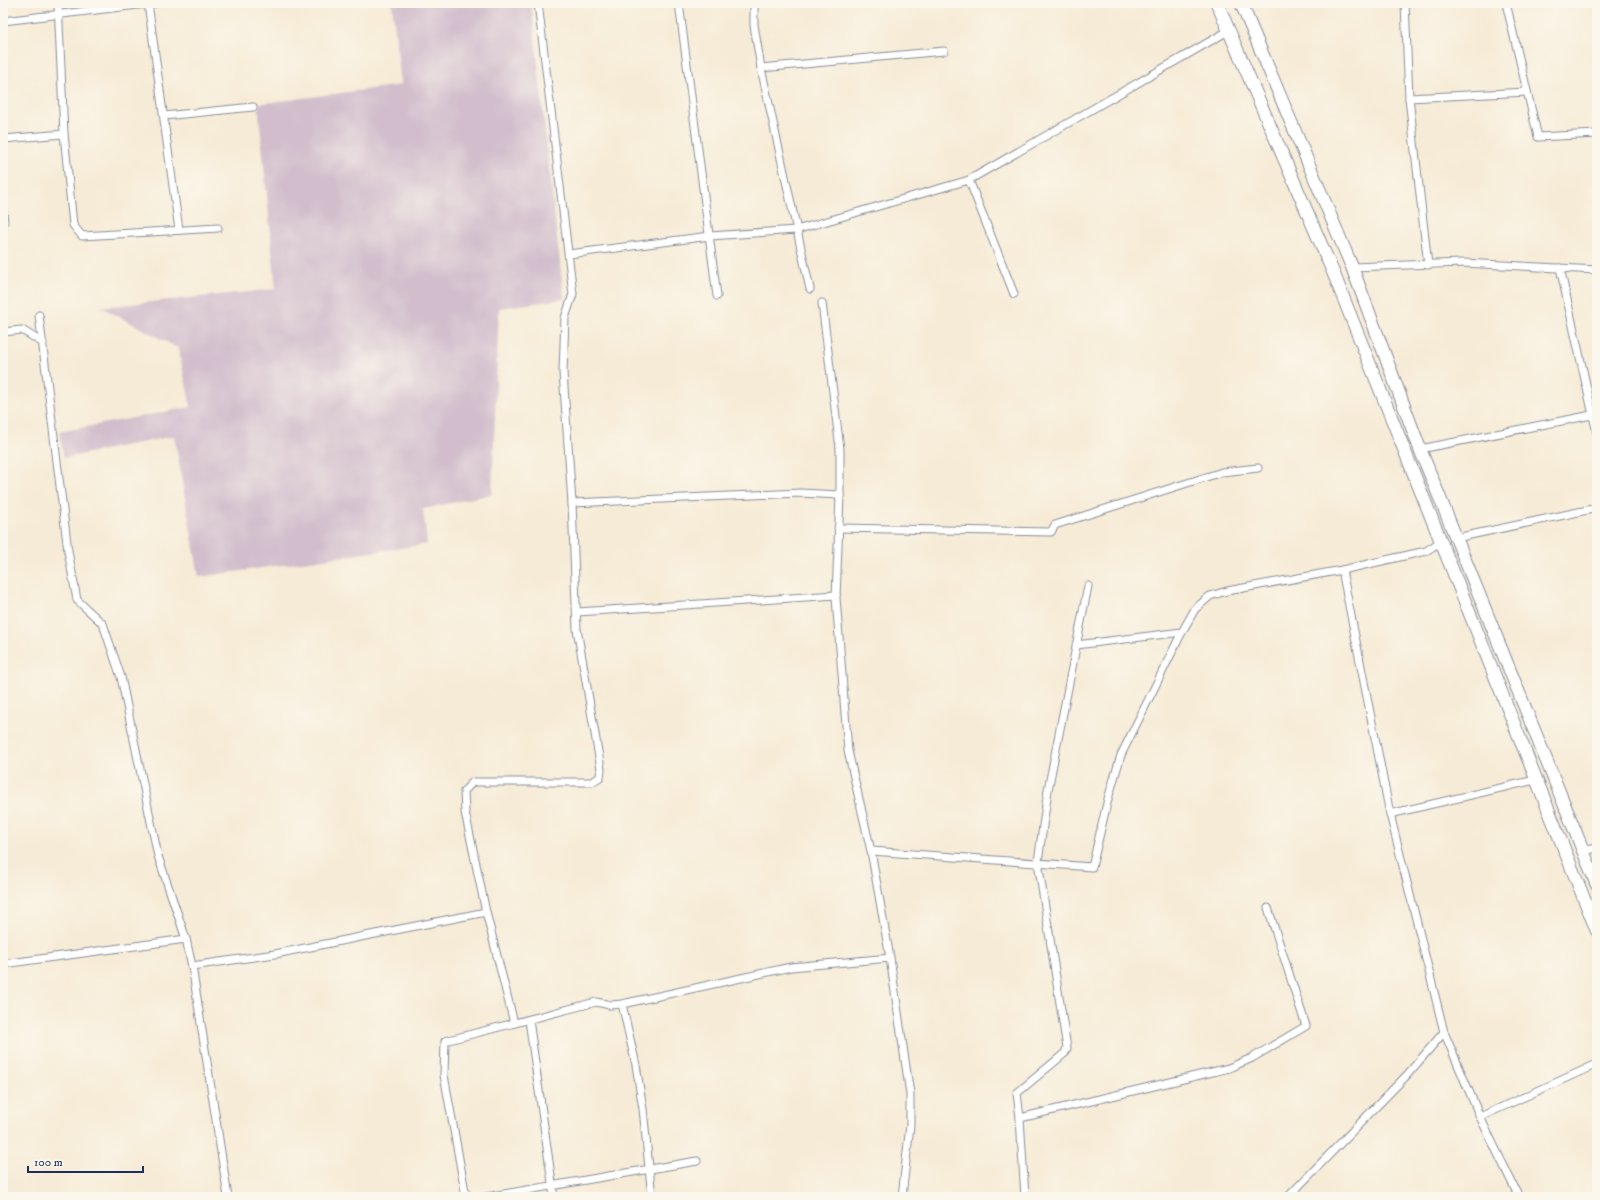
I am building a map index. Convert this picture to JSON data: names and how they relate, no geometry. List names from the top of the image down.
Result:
{
  "scale_bar": "100 m"
}
